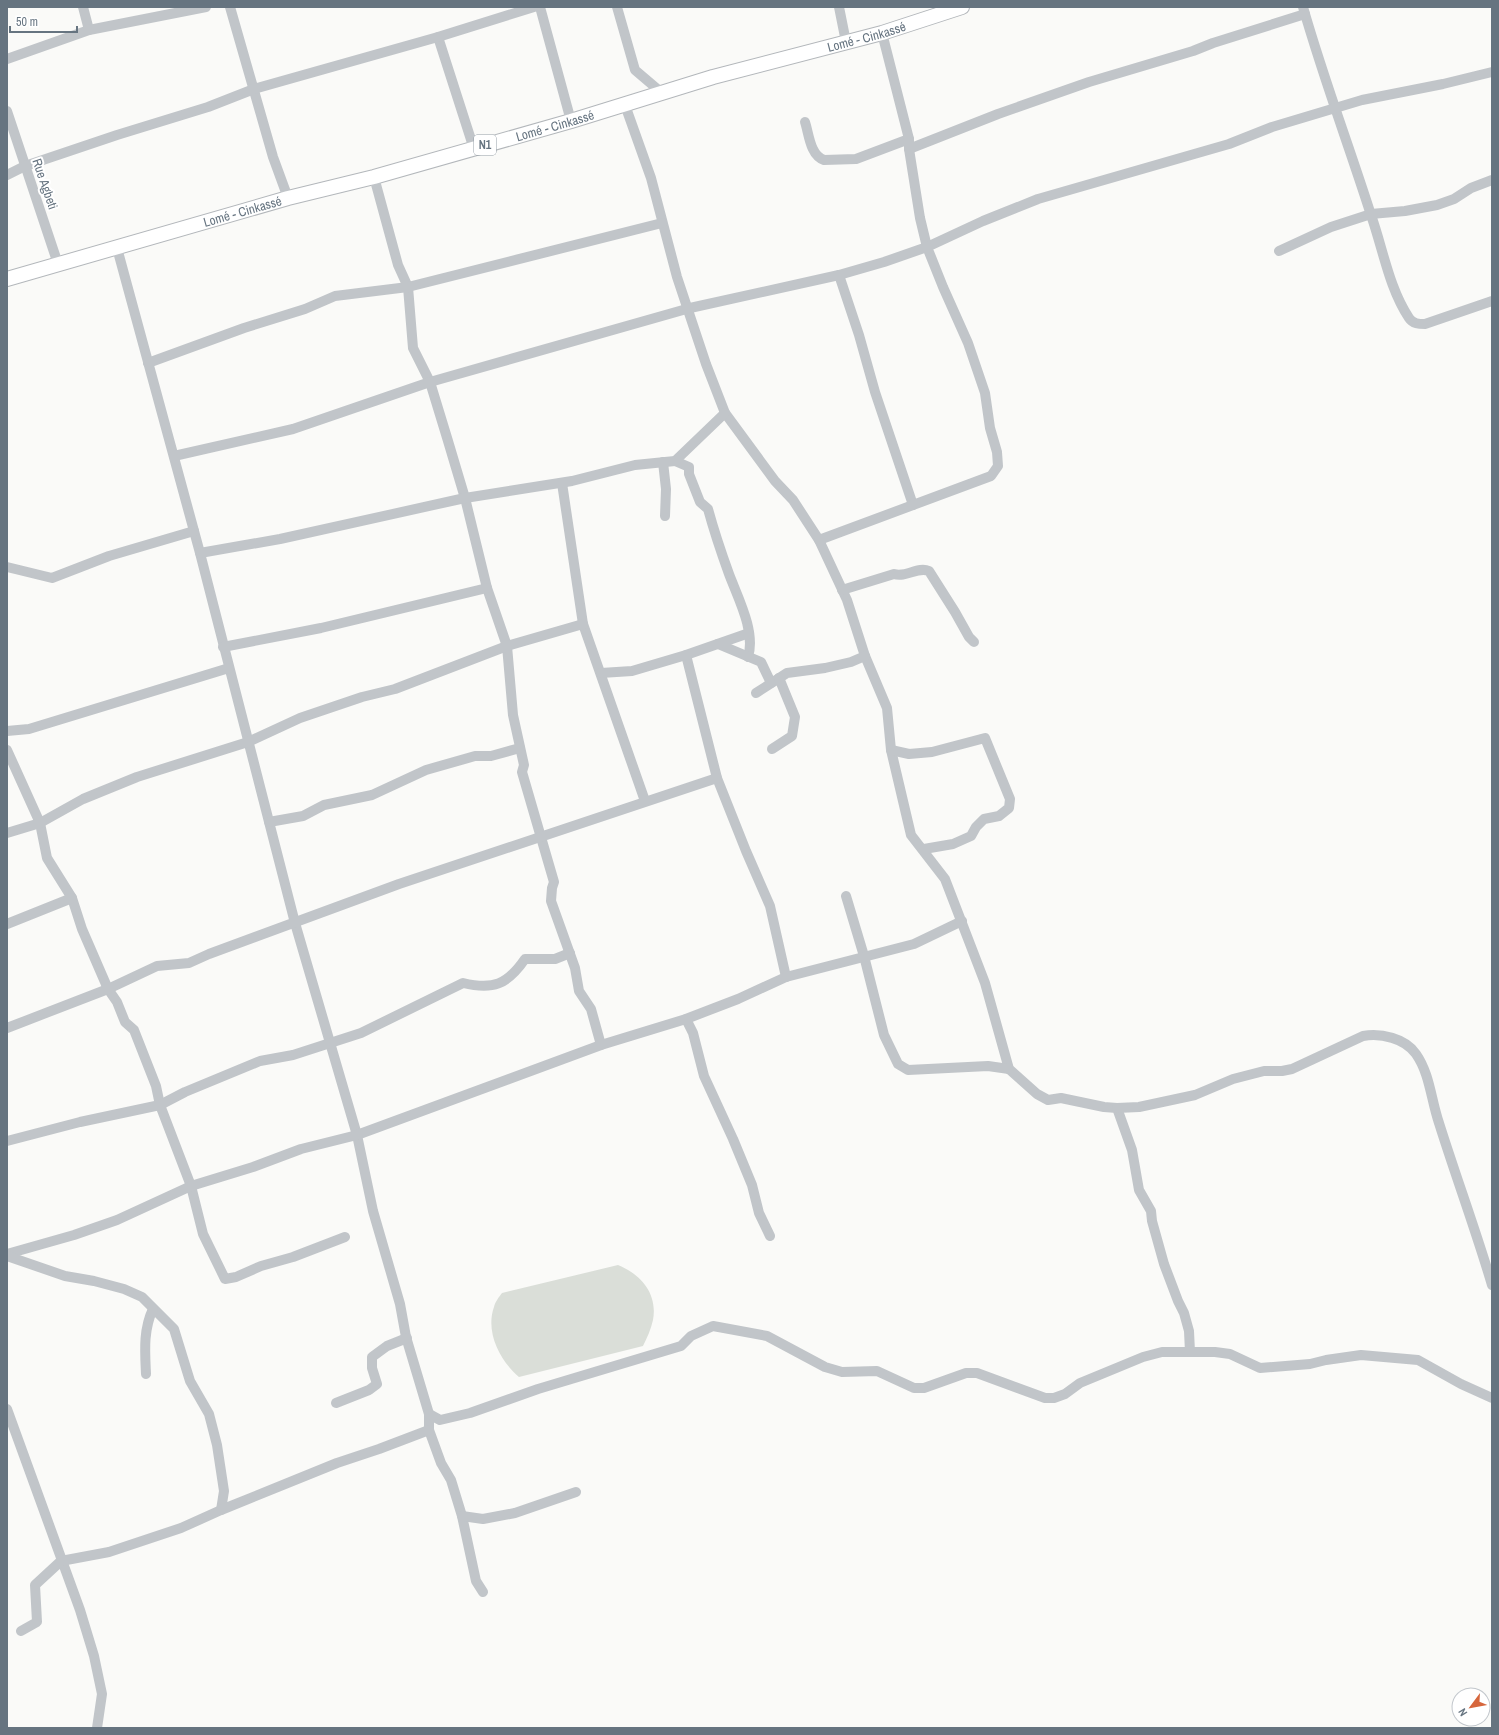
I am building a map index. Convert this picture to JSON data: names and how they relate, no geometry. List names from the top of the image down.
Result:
{
  "streets": {
    "highway": ["Lomé - Cinkassé", "N1"],
    "street": ["Rue Agbeti"]
  },
  "crossings": [
    ["Lomé - Cinkassé", "Rue Agbeti"]
  ],
  "scale_bar": "50 m",
  "north": "bottom left"
}
